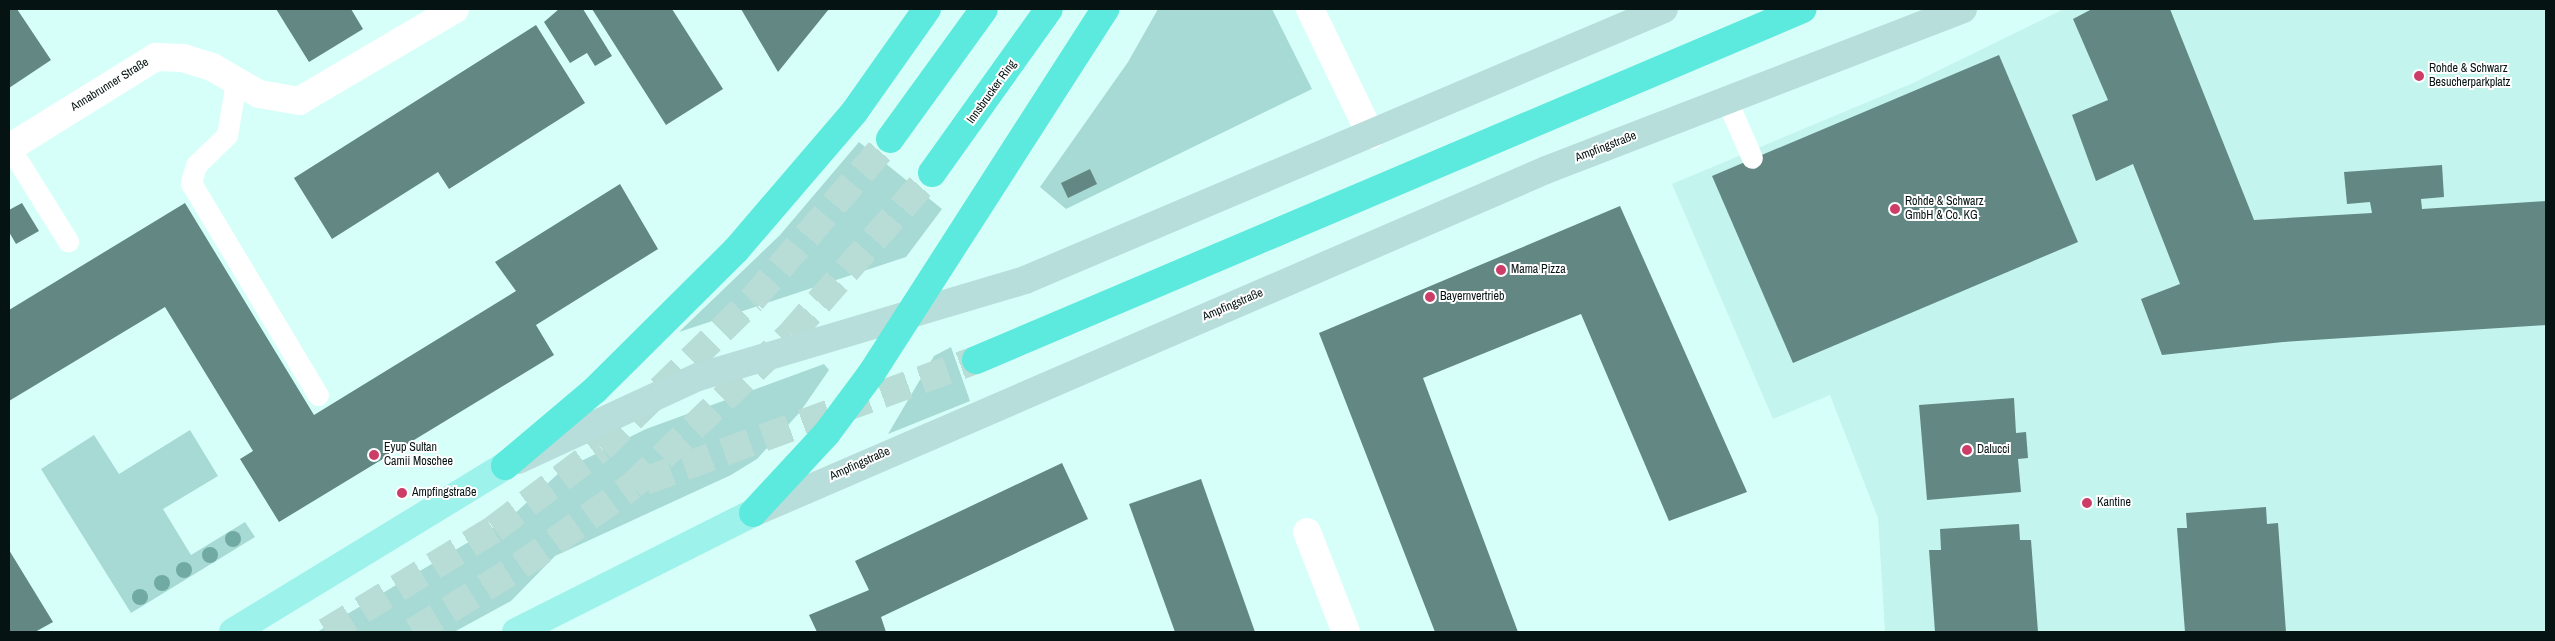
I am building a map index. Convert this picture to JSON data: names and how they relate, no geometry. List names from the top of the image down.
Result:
{
  "streets": {
    "highway": ["Innsbrucker Ring"],
    "main road": ["Ampfingstraße"],
    "street": ["Annabrunner Straße"]
  },
  "places": [
    "Rohde & Schwarz Besucherparkplatz",
    "Rohde & Schwarz GmbH & Co. KG",
    "Mama Pizza",
    "Bayernvertrieb",
    "Dalucci",
    "Eyup Sultan Camii Moschee",
    "Ampfingstraße",
    "Kantine"
  ]
}
